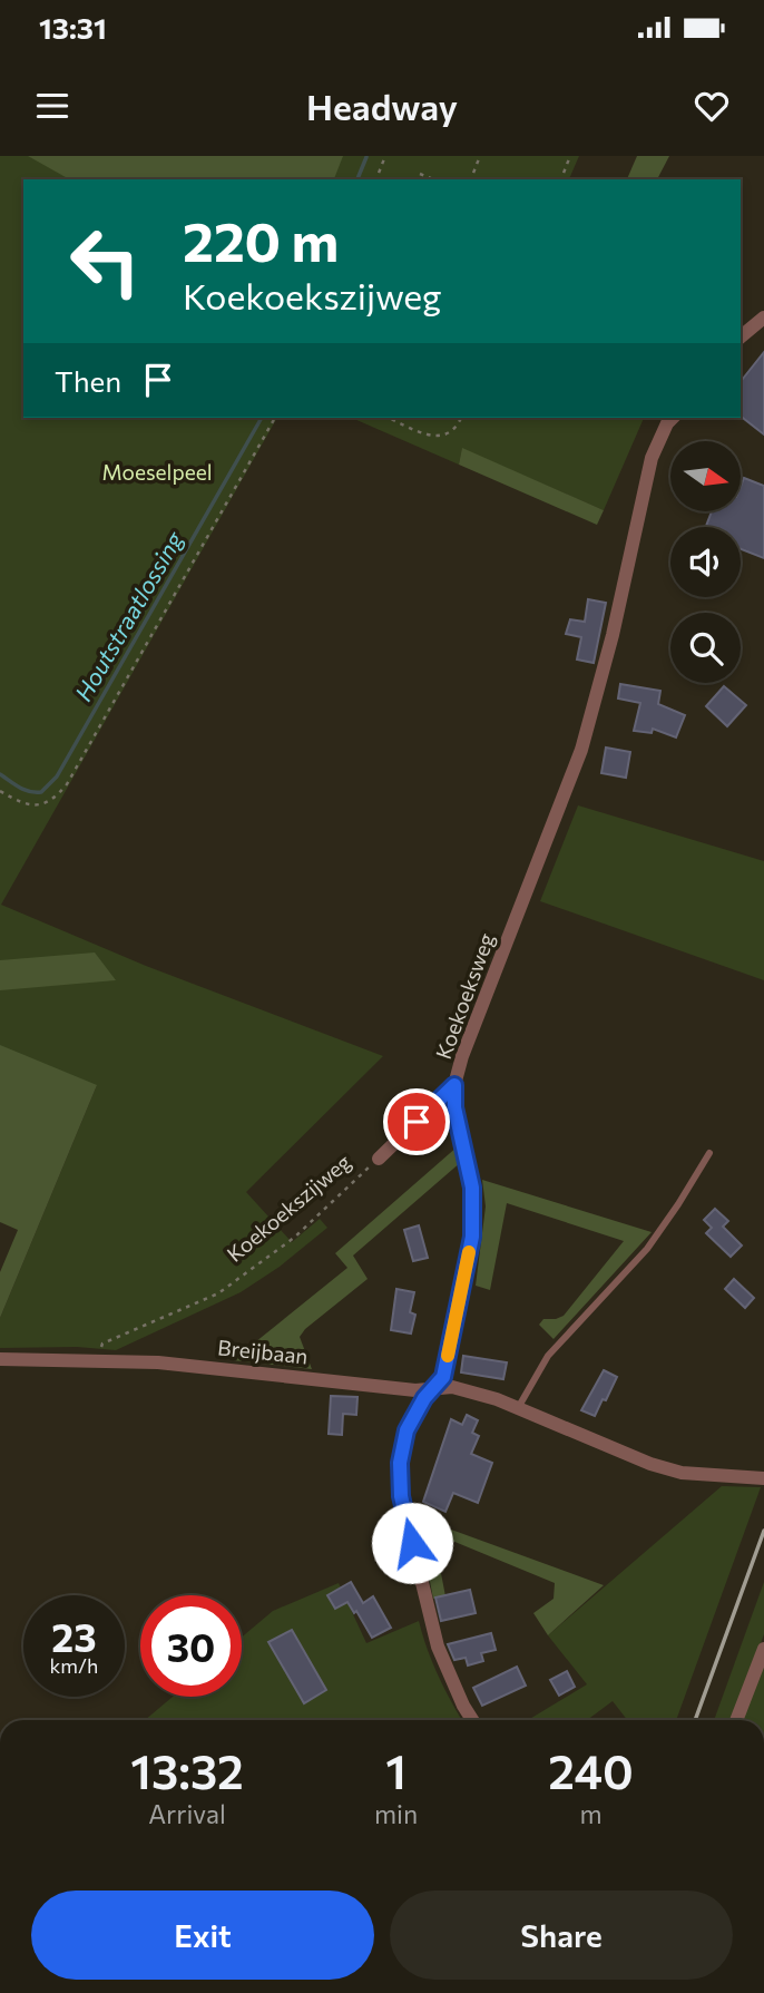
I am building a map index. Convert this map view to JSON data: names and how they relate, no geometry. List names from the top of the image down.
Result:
{
  "streets": {
    "street": ["Koekoeksweg", "Koekoekszijweg", "Breijbaan"]
  },
  "crossings": [
    ["Koekoeksweg", "Koekoekszijweg"],
    ["Koekoeksweg", "Breijbaan"],
    ["Koekoekszijweg", "Breijbaan"]
  ],
  "water": ["Houtstraatlossing"],
  "parks": ["Moeselpeel"],
  "north": "right",
  "page": {
    "status": "13:31",
    "header": "Headway",
    "turn": ["220 m", "Koekoekszijweg"],
    "then": "Then",
    "speed": "23 km/h",
    "limit": "30",
    "eta": [
      "13:32",
      "Arrival",
      "1",
      "min",
      "240",
      "m"
    ],
    "buttons": ["Exit", "Share"]
  }
}
